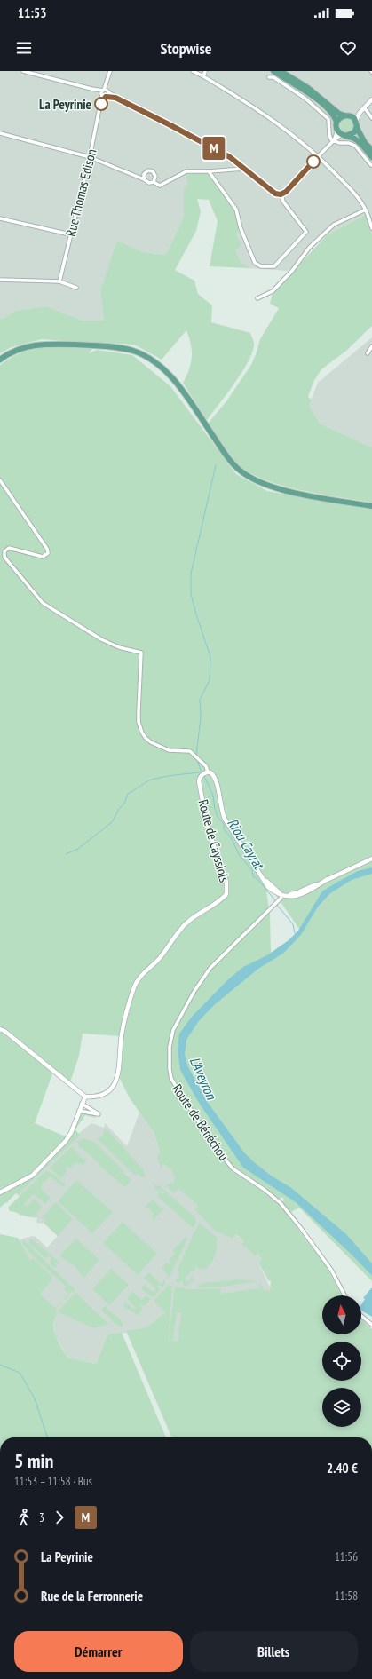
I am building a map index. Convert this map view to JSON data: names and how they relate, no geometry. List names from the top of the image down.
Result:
{
  "streets": {
    "street": ["Rue Thomas Edison", "Route de Cayssiols", "Route de Bénéchou"]
  },
  "water": ["Riou Cayrat", "L'Aveyron"],
  "places": ["La Peyrinie"],
  "lines": ["bus line M"],
  "north": "top",
  "page": {
    "status": "11:53",
    "header": "Stopwise",
    "on_map": "M",
    "heading": ["5 min", "11:53 – 11:58 · Bus", "2.40 €"],
    "legs": ["3", "M"],
    "list": [
      {
        "name": "La Peyrinie",
        "value": "11:56"
      },
      {
        "name": "Rue de la Ferronnerie",
        "value": "11:58"
      }
    ],
    "buttons": ["Démarrer", "Billets"]
  }
}
